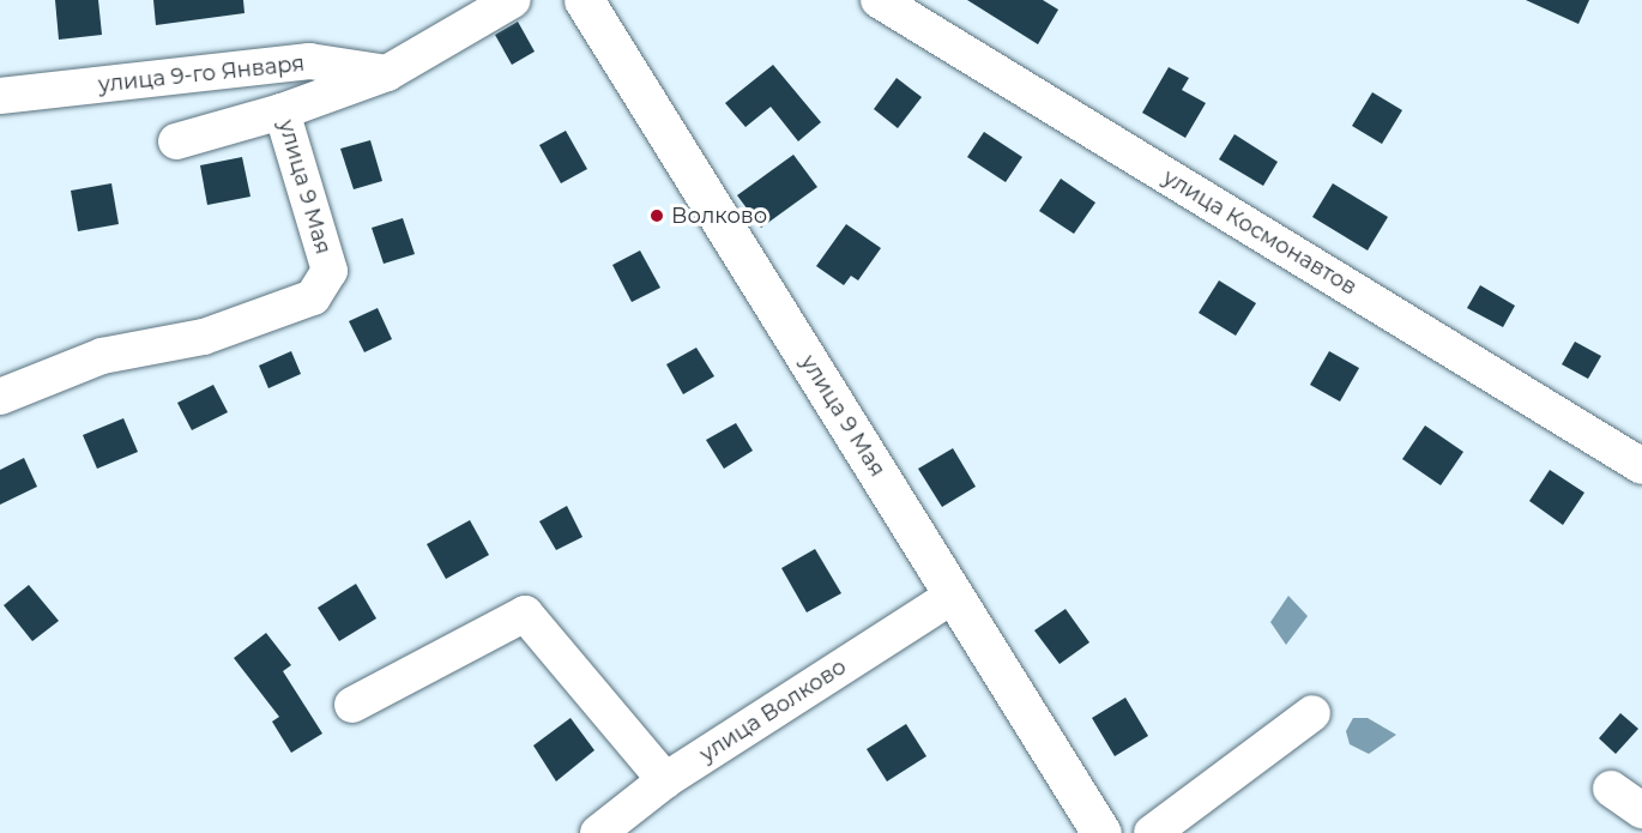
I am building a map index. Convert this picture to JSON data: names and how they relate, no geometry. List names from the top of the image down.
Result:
{
  "streets": {
    "main road": ["улица 9 Мая"],
    "street": ["улица 9-го Января", "улица Космонавтов", "улица Волково"]
  },
  "crossings": [
    ["улица 9-го Января", "улица 9 Мая"],
    ["улица 9 Мая", "улица Волково"]
  ],
  "places": ["Волково"]
}
